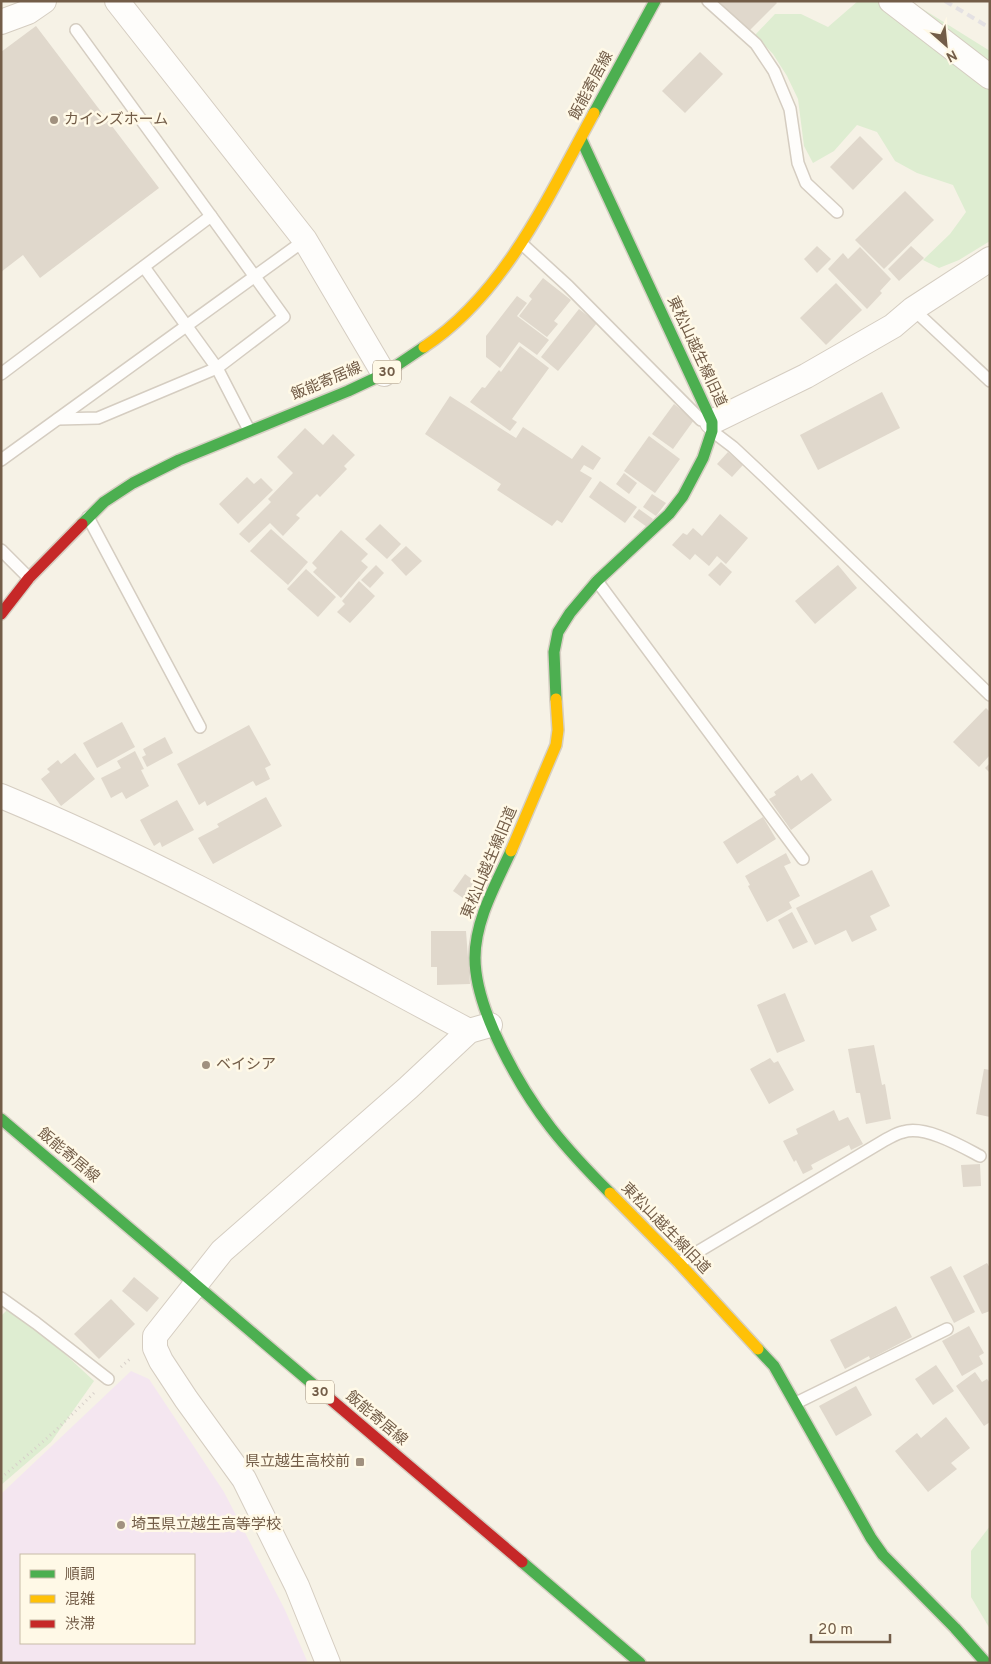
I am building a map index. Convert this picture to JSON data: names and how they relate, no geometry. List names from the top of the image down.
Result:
{
  "streets": {
    "street": ["飯能寄居線", "東松山越生線旧道", "30"]
  },
  "crossings": [
    ["飯能寄居線", "東松山越生線旧道"]
  ],
  "places": {
    "other": ["カインズホーム", "ベイシア", "埼玉県立越生高等学校"],
    "transit": ["県立越生高校前"]
  },
  "legend": ["順調", "混雑", "渋滞"],
  "scale_bar": "20 m",
  "north": "bottom right"
}
